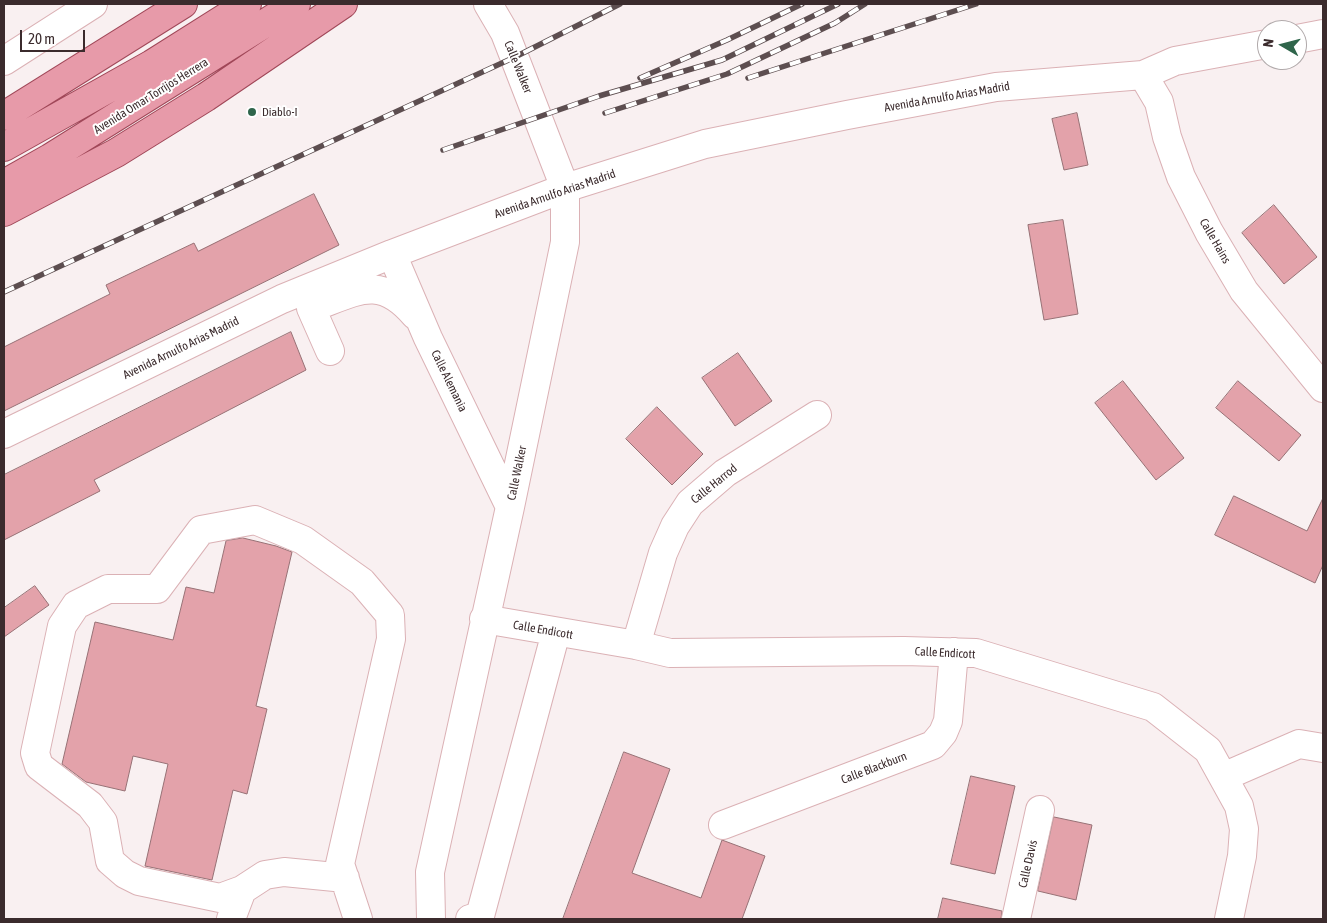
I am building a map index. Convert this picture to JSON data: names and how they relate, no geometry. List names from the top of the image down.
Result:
{
  "streets": {
    "main road": ["Avenida Omar Torrijos Herrera"],
    "street": [
      "Calle Walker",
      "Avenida Arnulfo Arias Madrid",
      "Calle Hains",
      "Calle Alemania",
      "Calle Harrod",
      "Calle Endicott",
      "Calle Blackburn",
      "Calle Davis"
    ]
  },
  "crossings": [
    ["Calle Walker", "Avenida Arnulfo Arias Madrid"],
    ["Calle Walker", "Calle Alemania"],
    ["Calle Walker", "Calle Endicott"],
    ["Avenida Arnulfo Arias Madrid", "Calle Hains"],
    ["Avenida Arnulfo Arias Madrid", "Calle Alemania"],
    ["Calle Harrod", "Calle Endicott"],
    ["Calle Endicott", "Calle Blackburn"]
  ],
  "places": ["Diablo-I"],
  "scale_bar": "20 m",
  "north": "left"
}
